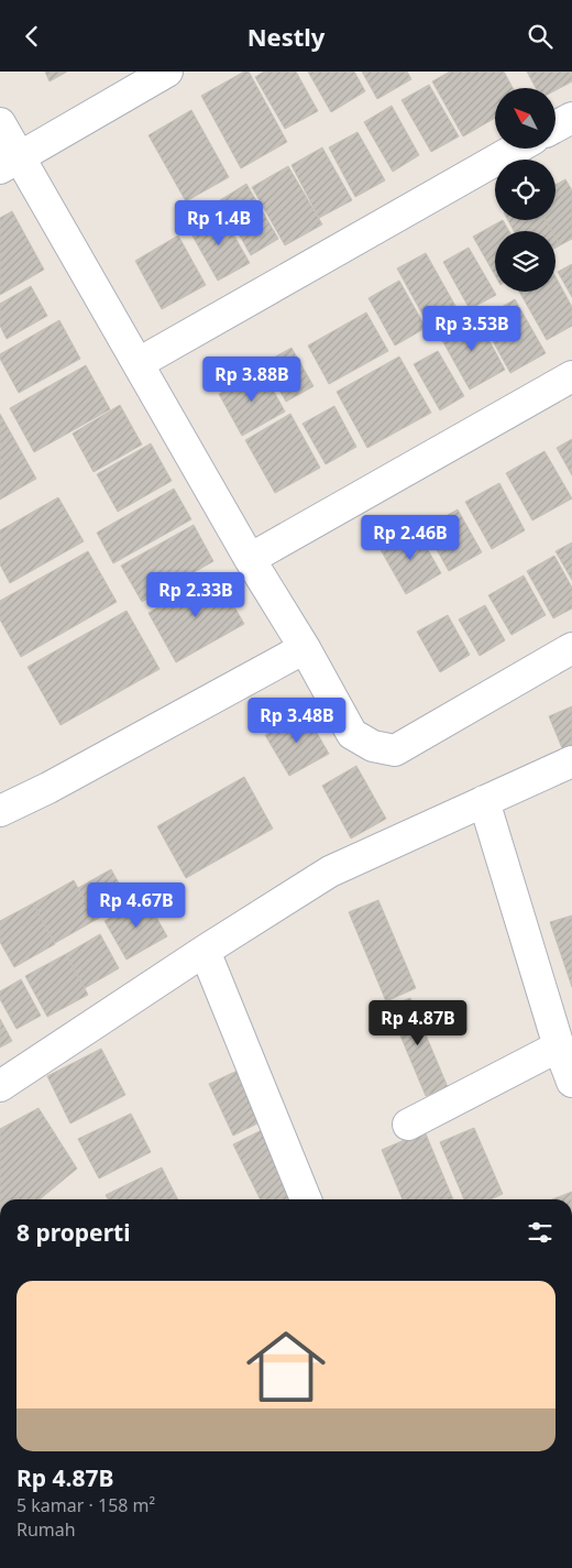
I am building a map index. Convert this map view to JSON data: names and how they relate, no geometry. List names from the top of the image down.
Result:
{
  "north": "top left",
  "page": {
    "header": "Nestly",
    "price": [
      "Rp 1.4B",
      "Rp 3.53B",
      "Rp 3.88B",
      "Rp 2.46B",
      "Rp 2.33B",
      "Rp 3.48B",
      "Rp 4.67B",
      "Rp 4.87B"
    ],
    "heading": "8 properti",
    "list": [
      {
        "name": "Rp 4.87B",
        "note": "5 kamar · 158 m² · Rumah"
      }
    ]
  }
}
